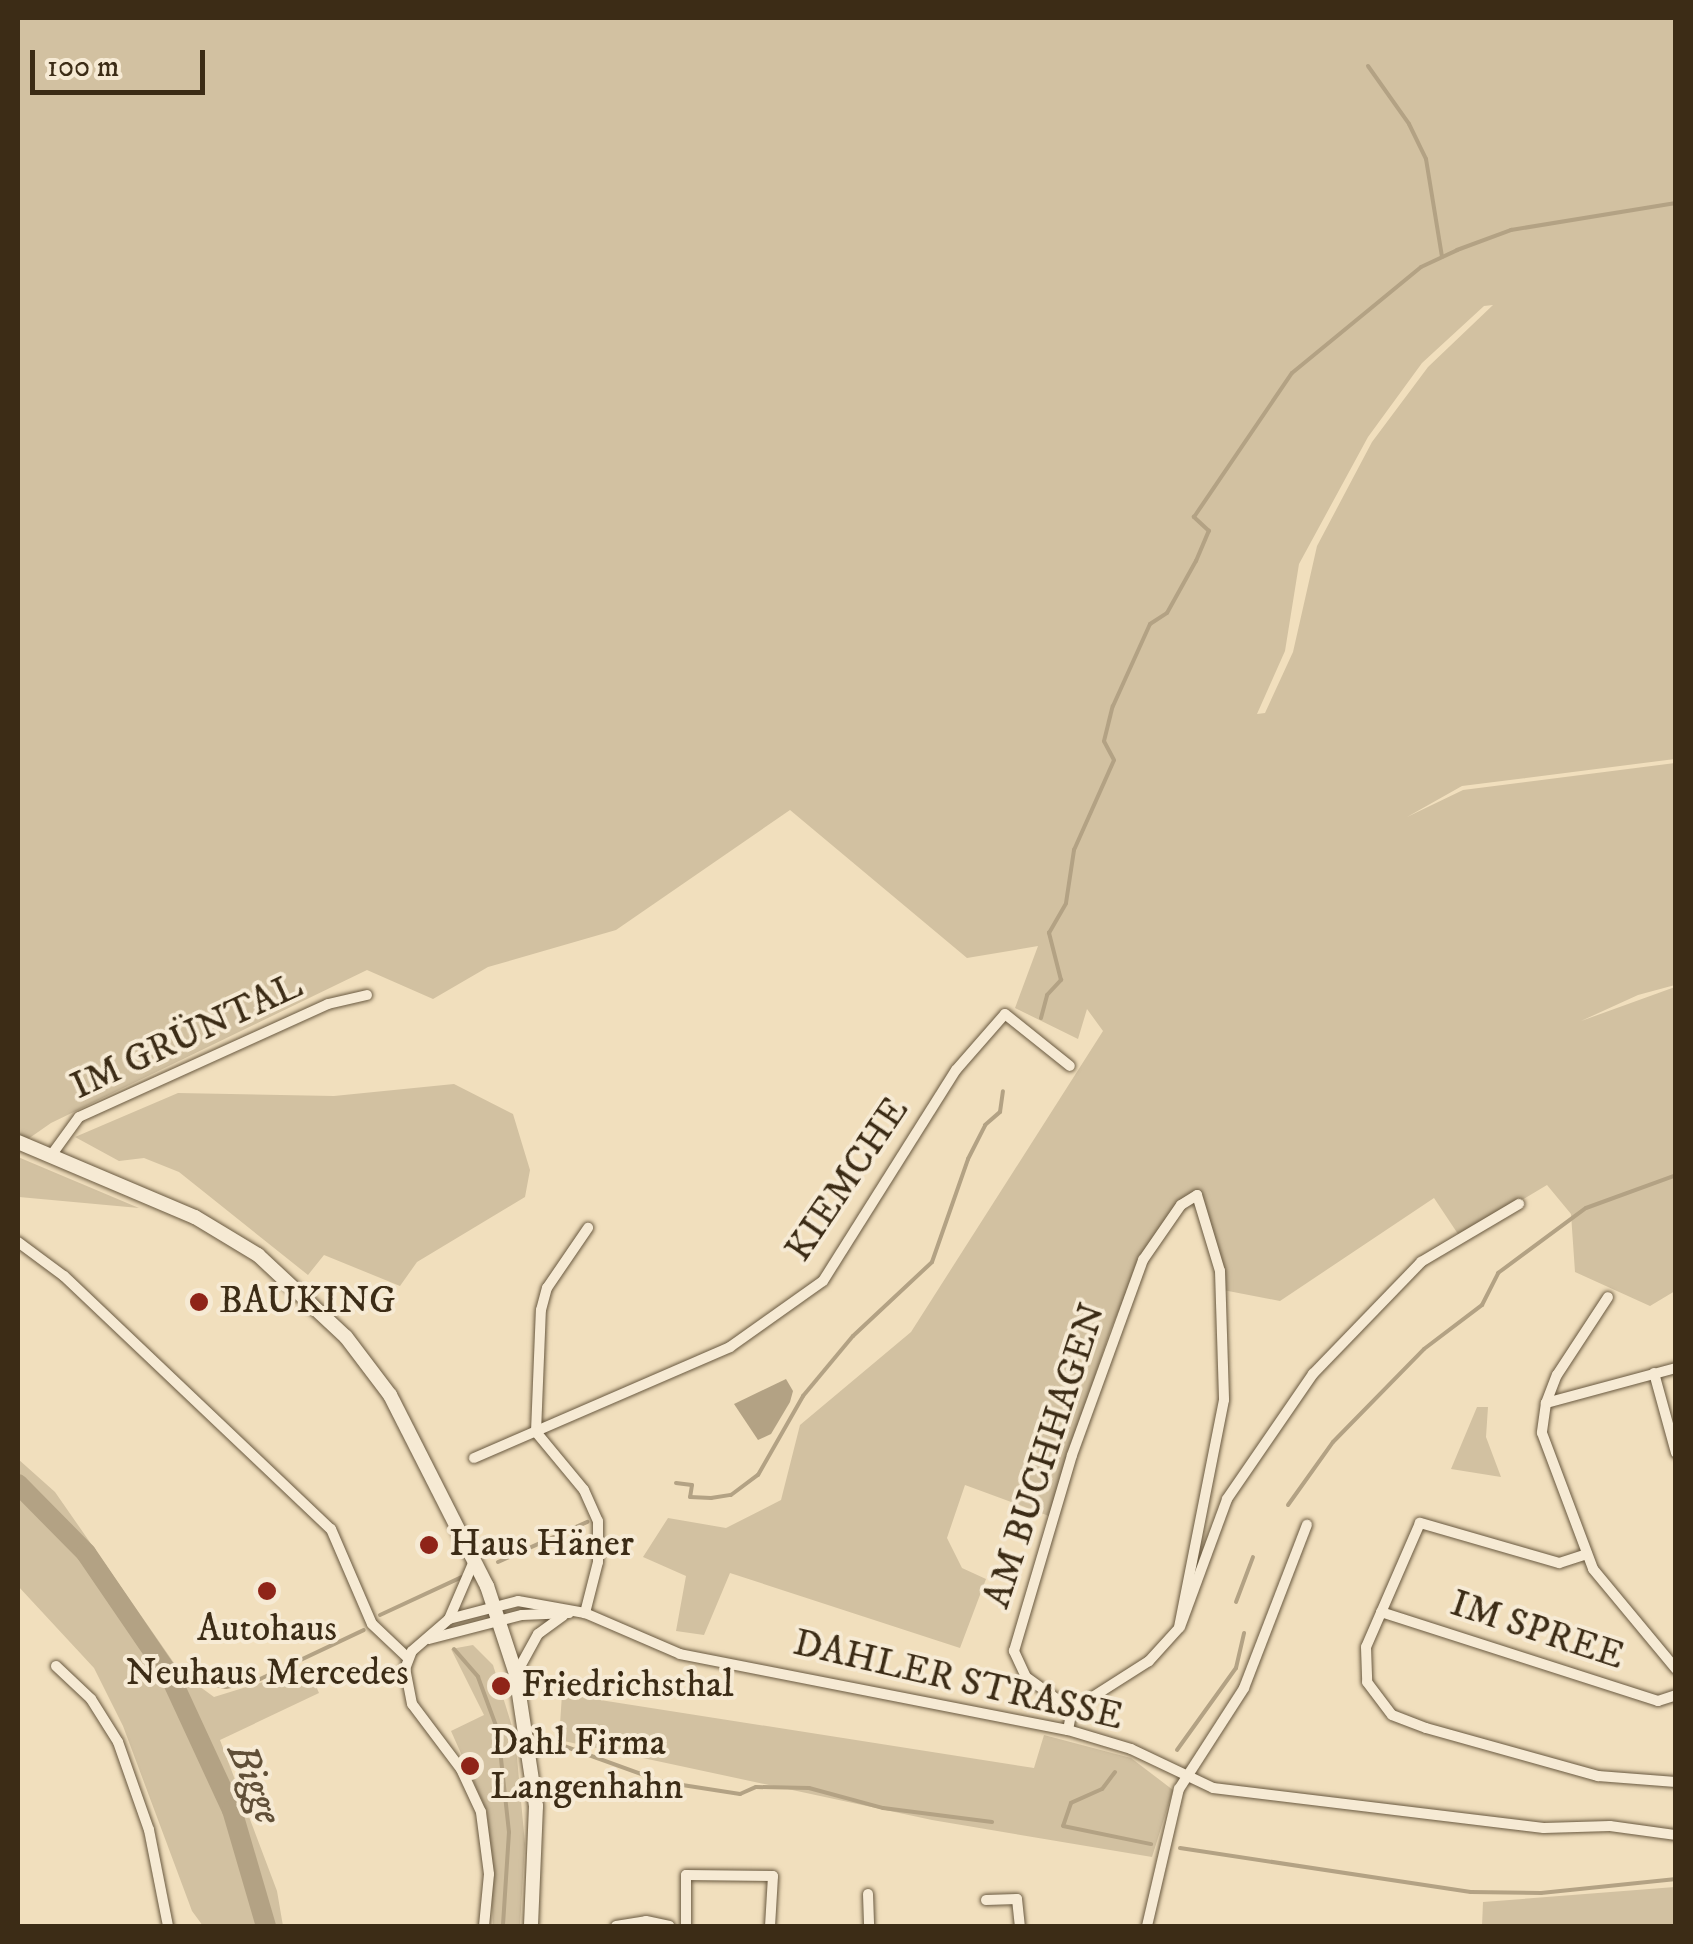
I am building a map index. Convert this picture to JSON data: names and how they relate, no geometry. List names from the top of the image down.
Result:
{
  "streets": {
    "street": [
      "IM GRÜNTAL",
      "KIEMCHE",
      "AM BUCHHAGEN",
      "IM SPREE",
      "DAHLER STRASSE"
    ]
  },
  "water": ["Bigge"],
  "places": [
    "BAUKING",
    "Haus Häner",
    "Autohaus Neuhaus Mercedes",
    "Friedrichsthal",
    "Dahl Firma Langenhahn"
  ],
  "scale_bar": "100 m"
}
